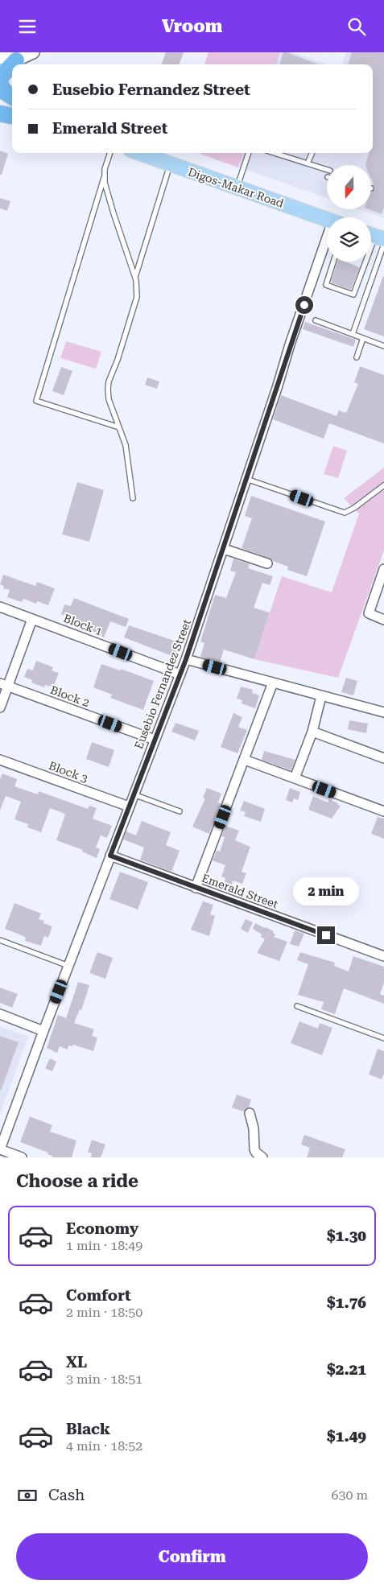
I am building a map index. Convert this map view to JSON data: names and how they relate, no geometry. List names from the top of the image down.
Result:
{
  "streets": {
    "main road": ["Digos-Makar Road"],
    "street": [
      "Block 1",
      "Eusebio Fernandez Street",
      "Block 2",
      "Block 3",
      "Emerald Street"
    ]
  },
  "crossings": [
    ["Block 1", "Eusebio Fernandez Street"],
    ["Eusebio Fernandez Street", "Block 2"],
    ["Eusebio Fernandez Street", "Block 3"],
    ["Eusebio Fernandez Street", "Emerald Street"]
  ],
  "north": "bottom",
  "page": {
    "header": "Vroom",
    "banner": ["Eusebio Fernandez Street", "Emerald Street"],
    "bubble": "2 min",
    "heading": "Choose a ride",
    "list": [
      {
        "name": "Economy",
        "note": "1 min · 18:49",
        "value": "$1.30"
      },
      {
        "name": "Comfort",
        "note": "2 min · 18:50",
        "value": "$1.76"
      },
      {
        "name": "XL",
        "note": "3 min · 18:51",
        "value": "$2.21"
      },
      {
        "name": "Black",
        "note": "4 min · 18:52",
        "value": "$1.49"
      }
    ],
    "pay": ["Cash", "630 m"],
    "buttons": "Confirm"
  }
}
